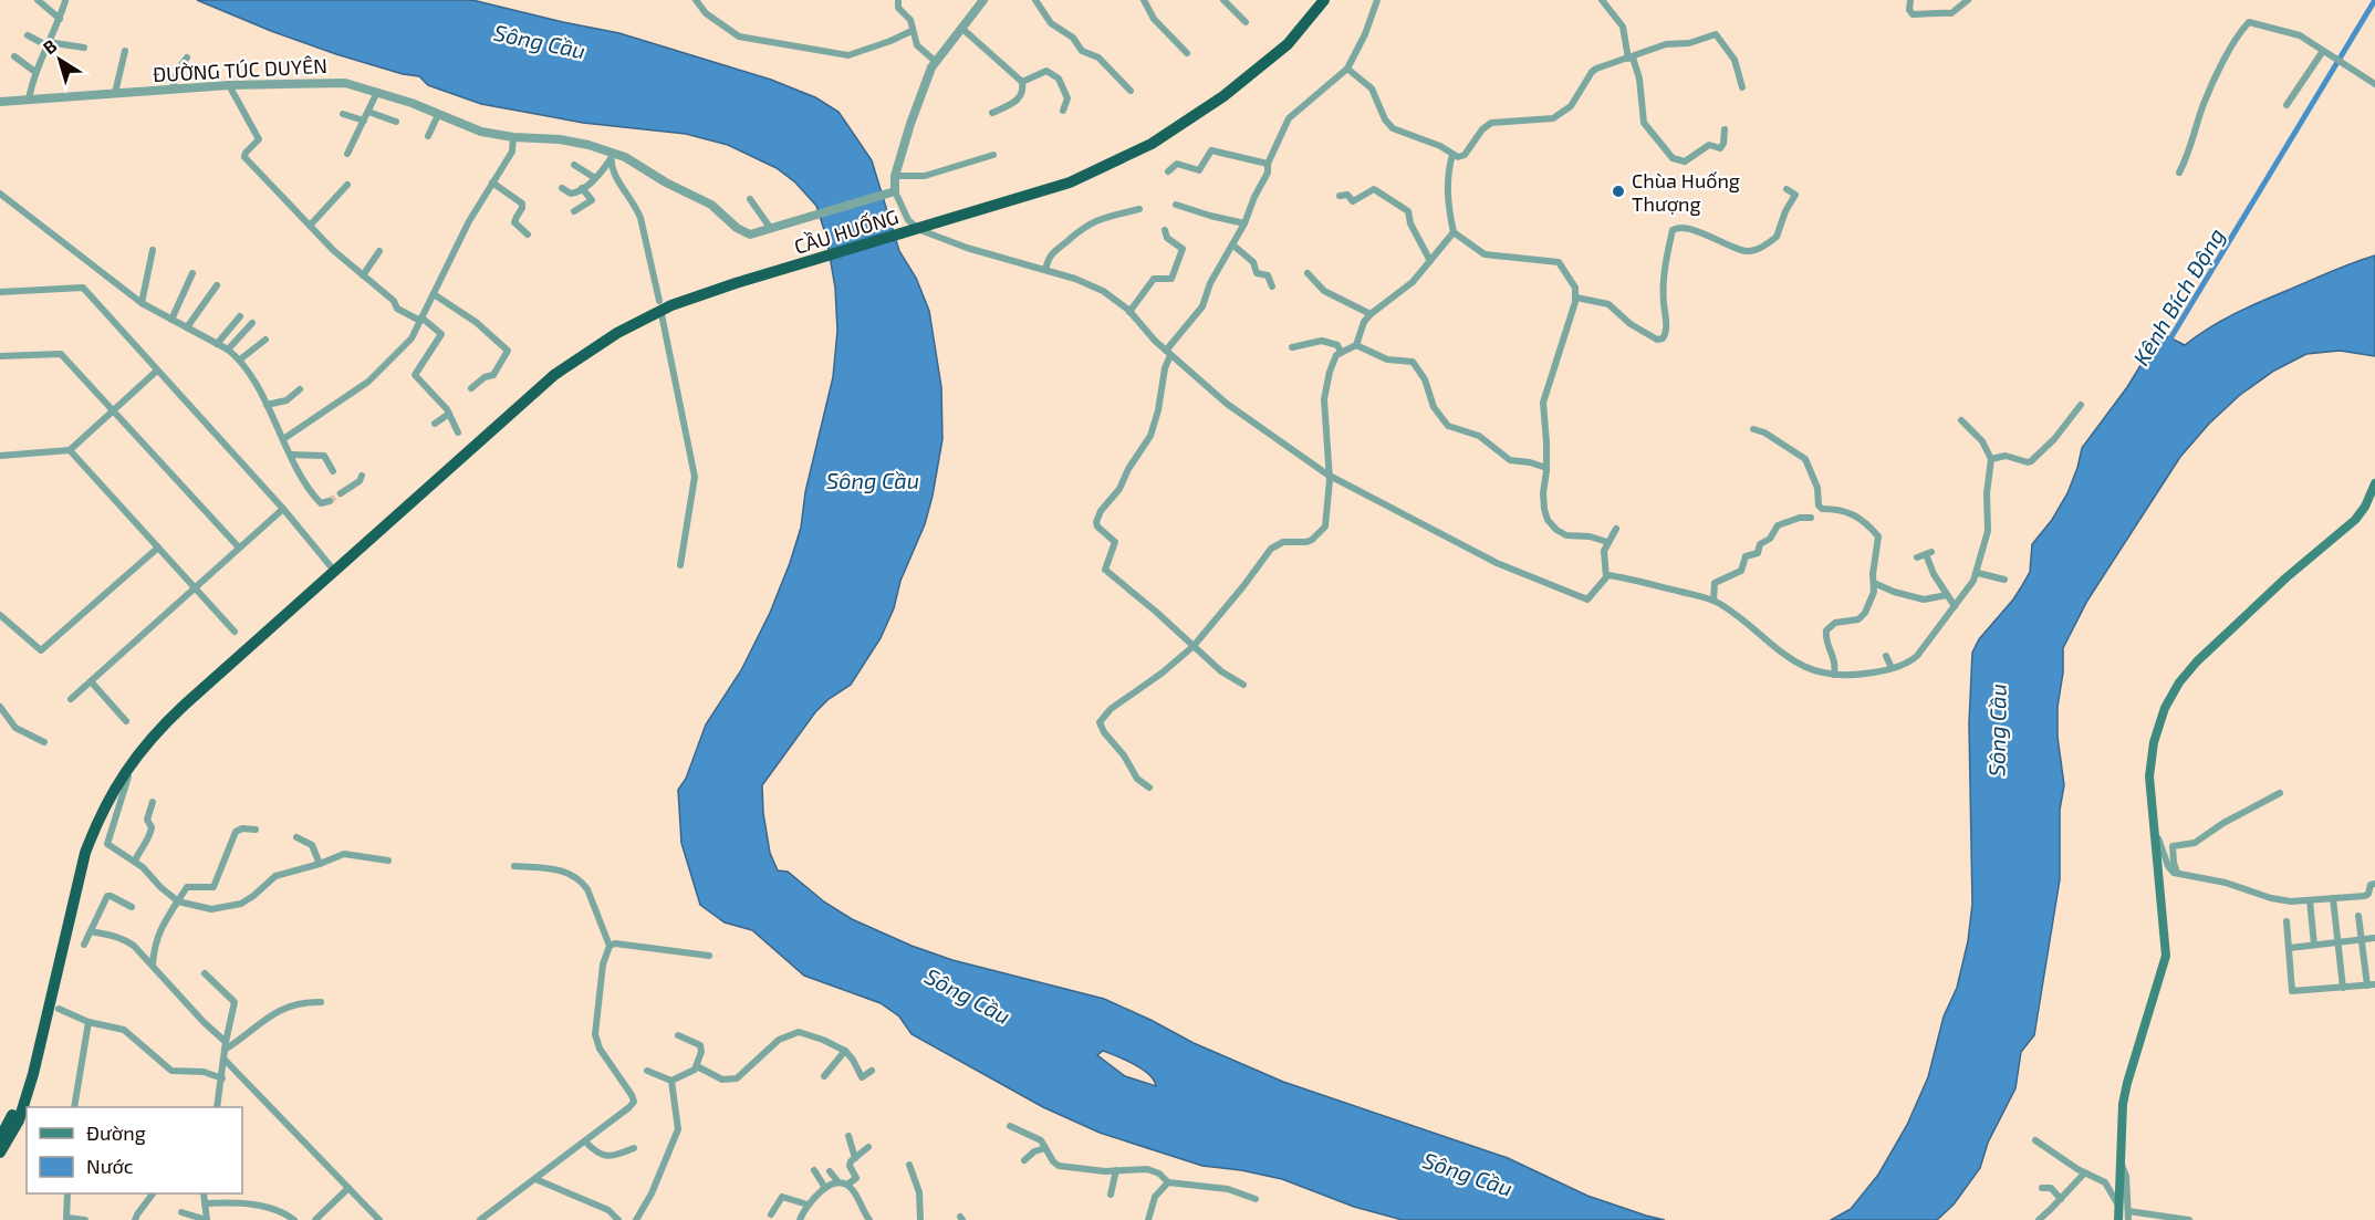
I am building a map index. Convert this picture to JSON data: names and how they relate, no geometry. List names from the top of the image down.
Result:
{
  "streets": {
    "highway": ["CẦU HUỐNG"],
    "street": ["ĐƯỜNG TÚC DUYÊN"]
  },
  "water": ["Sông Cầu", "Kênh Bích Động"],
  "places": ["Chùa Huống Thượng"],
  "legend": ["Đường", "Nước"],
  "north": "top left"
}
